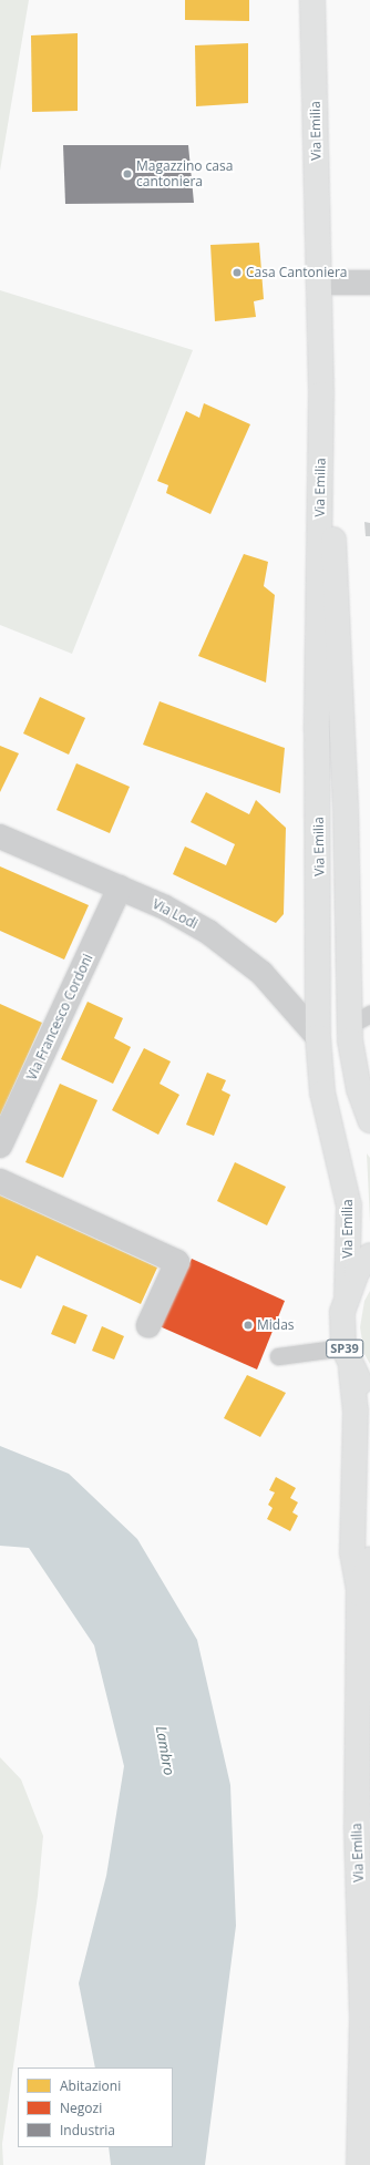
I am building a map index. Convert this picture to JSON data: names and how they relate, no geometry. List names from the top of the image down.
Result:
{
  "streets": {
    "street": [
      "Via Emilia",
      "Via Lodi",
      "Via Francesco Cordoni",
      "SP39"
    ]
  },
  "crossings": [
    ["Via Emilia", "Via Lodi"],
    ["Via Emilia", "SP39"],
    ["Via Lodi", "Via Francesco Cordoni"]
  ],
  "water": ["Lambro"],
  "places": ["Magazzino casa cantoniera", "Casa Cantoniera", "Midas"],
  "legend": ["Abitazioni", "Negozi", "Industria"]
}
